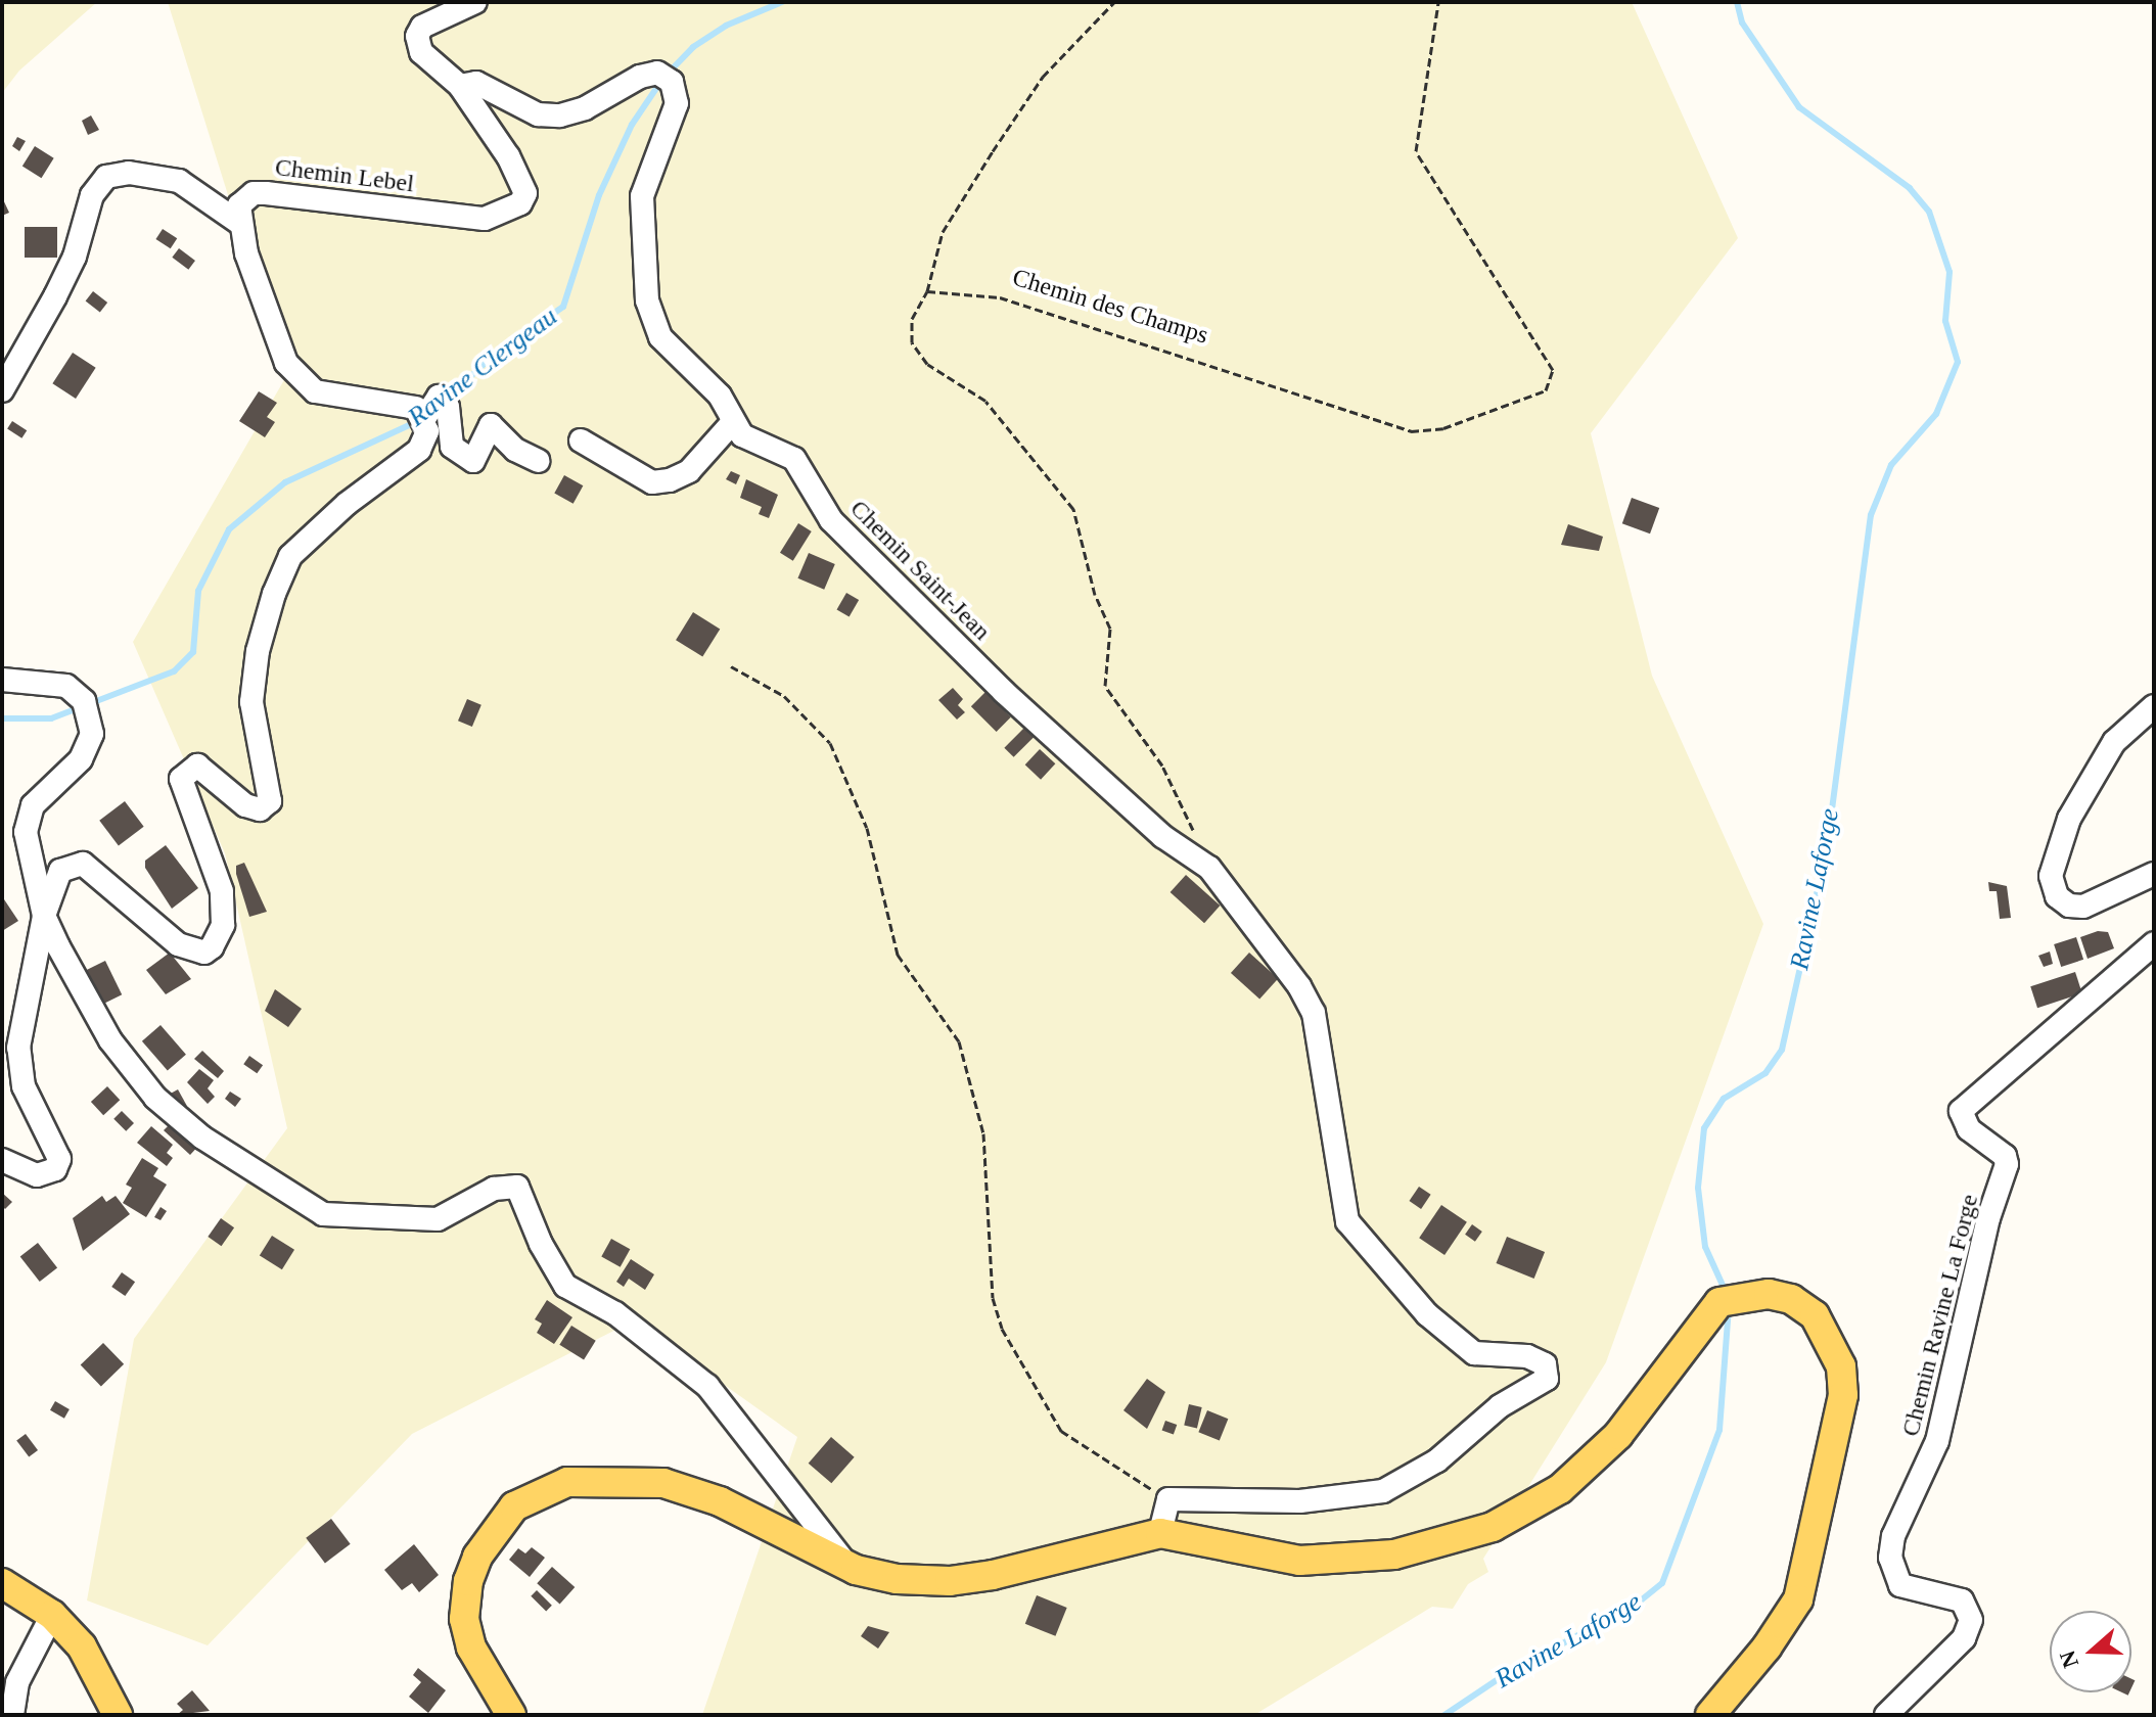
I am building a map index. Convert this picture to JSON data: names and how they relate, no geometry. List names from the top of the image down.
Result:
{
  "streets": {
    "street": ["Chemin Lebel", "Chemin Saint-Jean", "Chemin Ravine La Forge"],
    "path": ["Chemin des Champs"]
  },
  "crossings": [
    ["Chemin Lebel", "Chemin Saint-Jean"]
  ],
  "water": ["Ravine Clergeau", "Ravine Laforge"],
  "north": "left"
}
